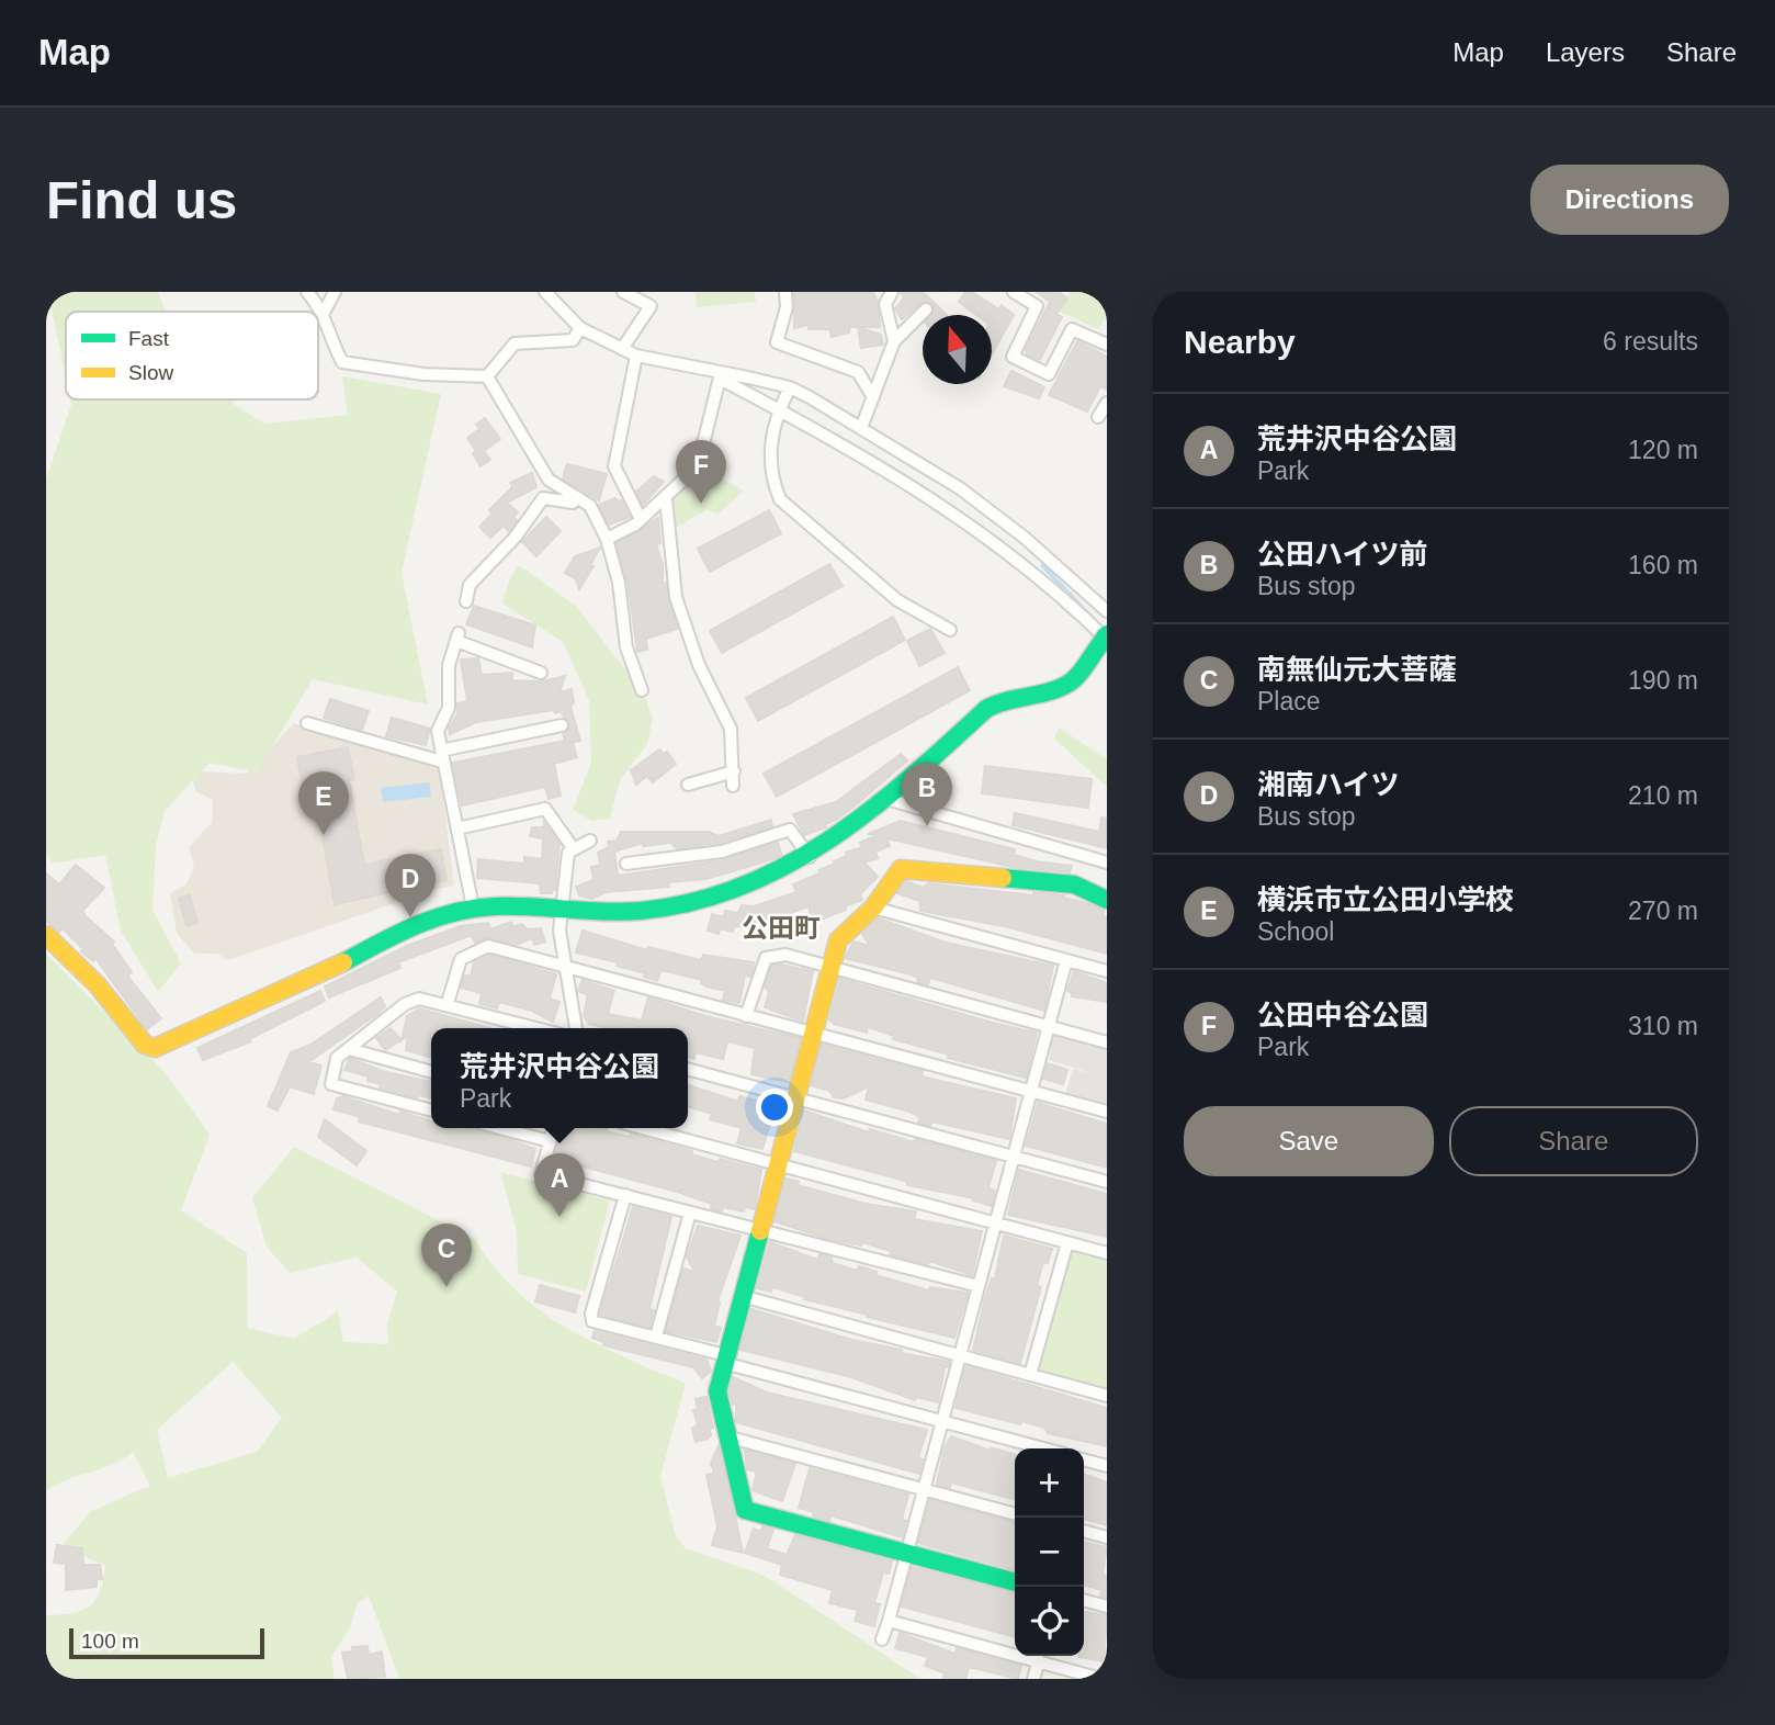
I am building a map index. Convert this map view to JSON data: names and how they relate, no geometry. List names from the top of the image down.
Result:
{
  "districts": ["公田町"],
  "legend": ["Fast", "Slow"],
  "scale_bar": "100 m",
  "north": "top",
  "page": {
    "header": "Map",
    "nav": ["Map", "Layers", "Share"],
    "buttons": [
      "Directions",
      ["Save", "Share"]
    ],
    "title": "Find us",
    "heading": ["Nearby", "6 results"],
    "list": [
      {
        "mark": "A",
        "name": "荒井沢中谷公園",
        "note": "Park",
        "value": "120 m"
      },
      {
        "mark": "B",
        "name": "公田ハイツ前",
        "note": "Bus stop",
        "value": "160 m"
      },
      {
        "mark": "C",
        "name": "南無仙元大菩薩",
        "note": "Place",
        "value": "190 m"
      },
      {
        "mark": "D",
        "name": "湘南ハイツ",
        "note": "Bus stop",
        "value": "210 m"
      },
      {
        "mark": "E",
        "name": "横浜市立公田小学校",
        "note": "School",
        "value": "270 m"
      },
      {
        "mark": "F",
        "name": "公田中谷公園",
        "note": "Park",
        "value": "310 m"
      }
    ],
    "pins": [
      "F",
      "B",
      "E",
      "D",
      "A",
      "C"
    ],
    "popup": ["荒井沢中谷公園", "Park"],
    "map_buttons": ["+", "−"],
    "scale": "100 m"
  }
}
